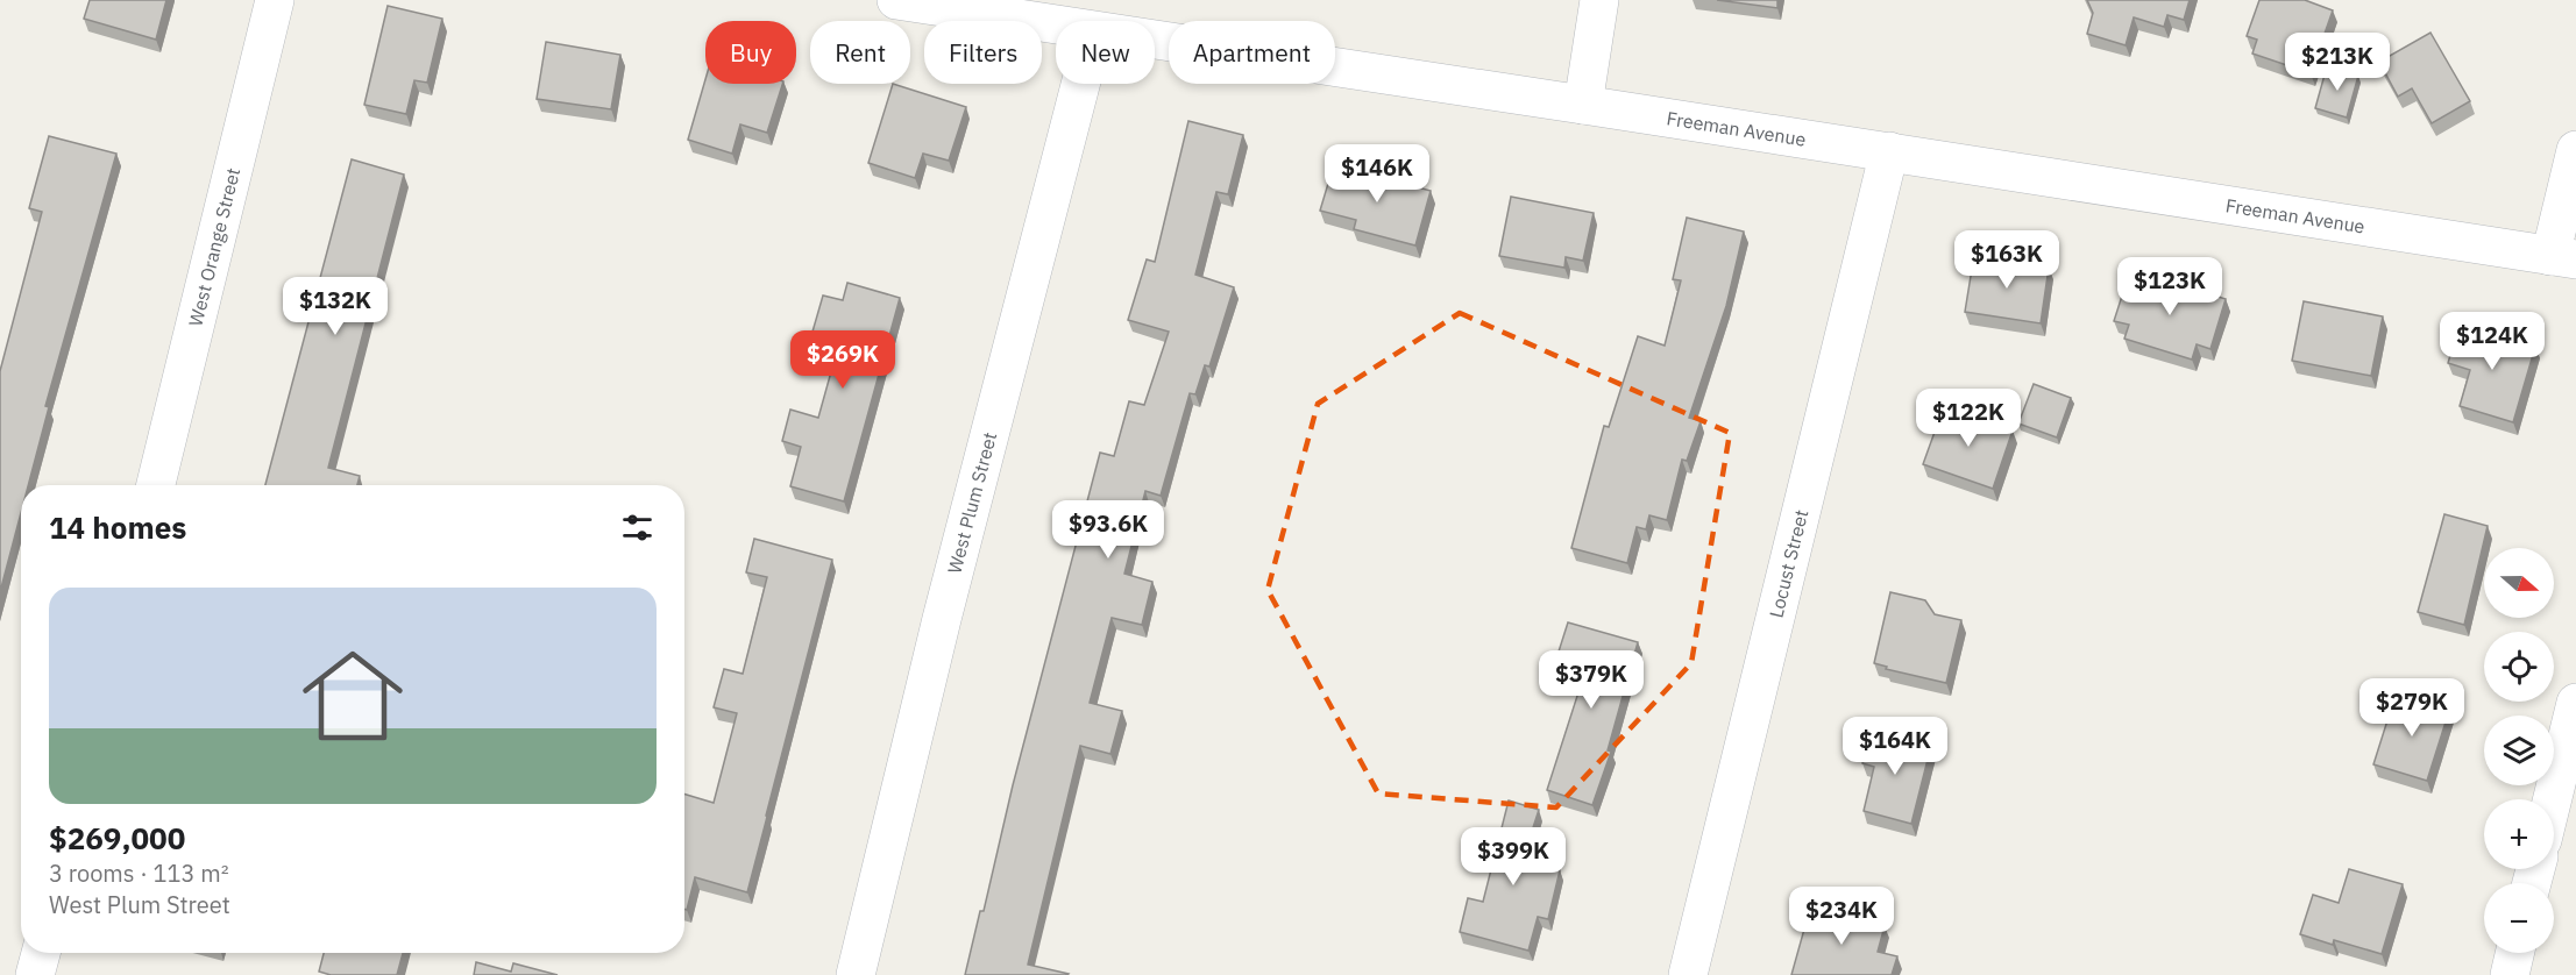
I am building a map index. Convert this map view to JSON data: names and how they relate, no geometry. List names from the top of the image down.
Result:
{
  "streets": {
    "street": [
      "Freeman Avenue",
      "West Orange Street",
      "West Plum Street",
      "Locust Street"
    ]
  },
  "crossings": [
    ["Freeman Avenue", "Locust Street"]
  ],
  "north": "right",
  "page": {
    "chip": [
      "Buy",
      "Rent",
      "Filters",
      "New",
      "Apartment"
    ],
    "price": [
      "$213K",
      "$146K",
      "$163K",
      "$123K",
      "$132K",
      "$124K",
      "$269K",
      "$122K",
      "$93.6K",
      "$379K",
      "$279K",
      "$164K",
      "$399K",
      "$234K"
    ],
    "heading": "14 homes",
    "map_buttons": ["+", "−"],
    "list": [
      {
        "name": "$269,000",
        "note": "3 rooms · 113 m² · West Plum Street"
      }
    ]
  }
}
